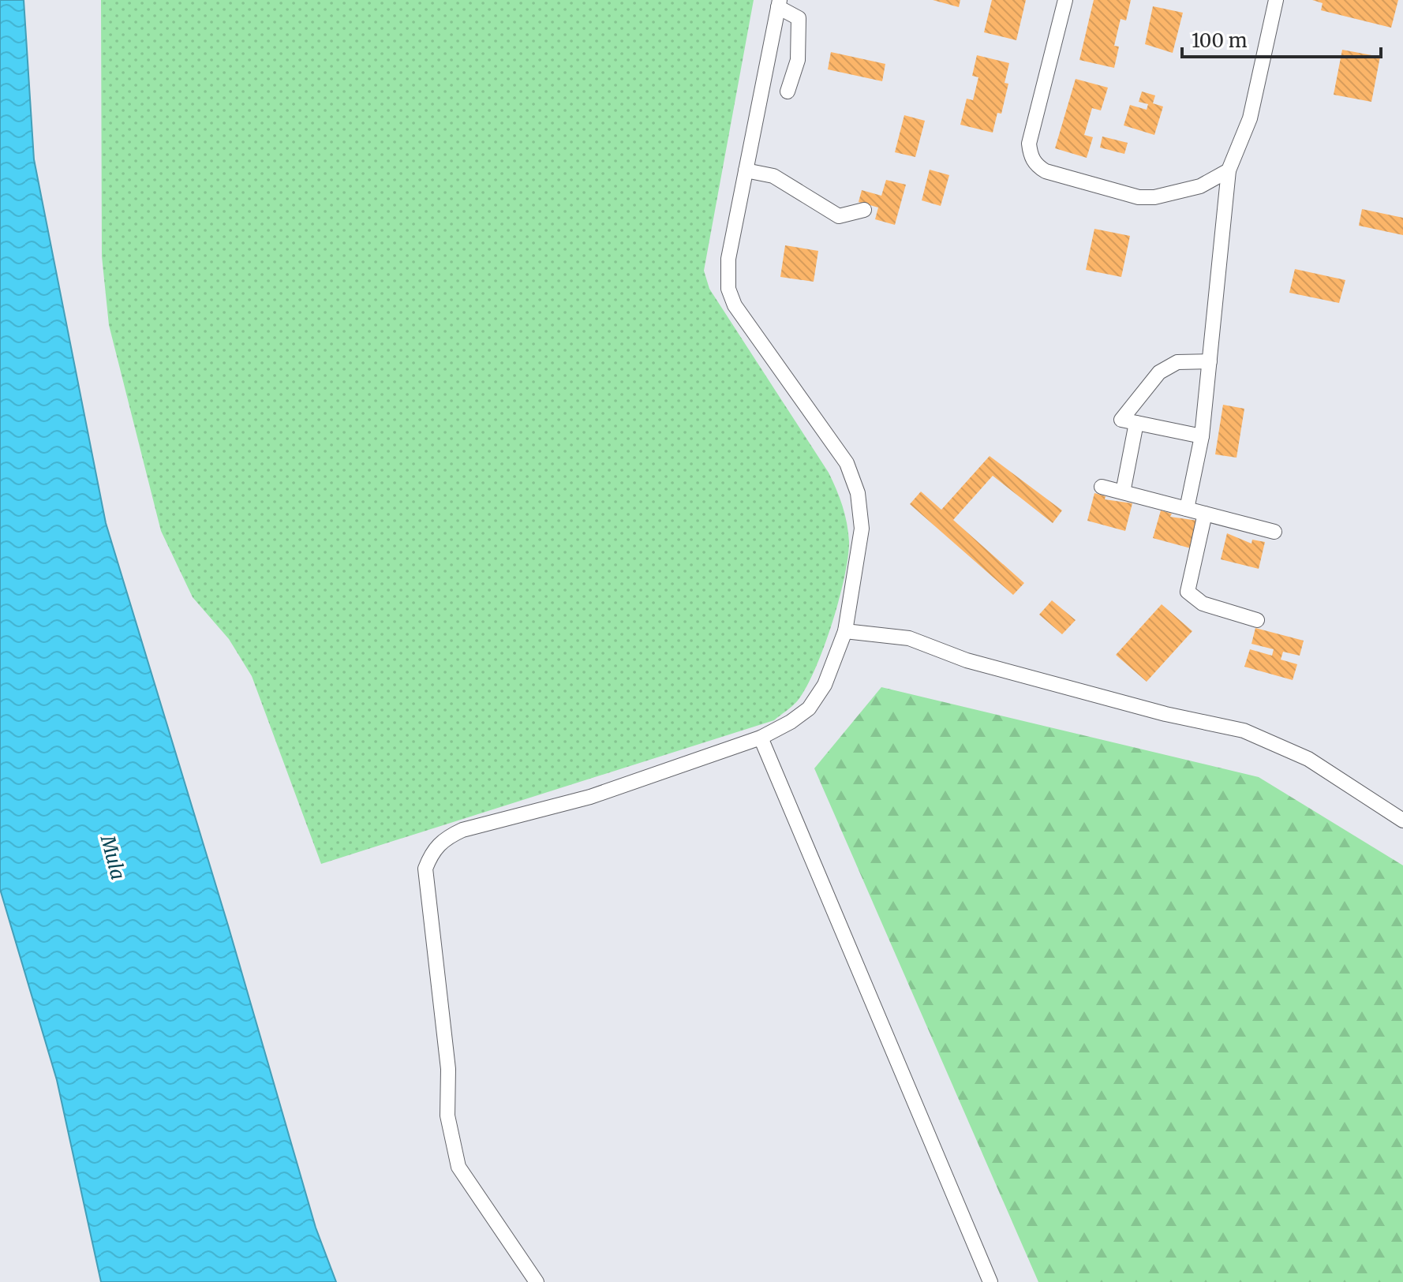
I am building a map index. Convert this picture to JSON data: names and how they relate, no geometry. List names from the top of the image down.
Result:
{
  "water": ["Mula"],
  "scale_bar": "100 m"
}
